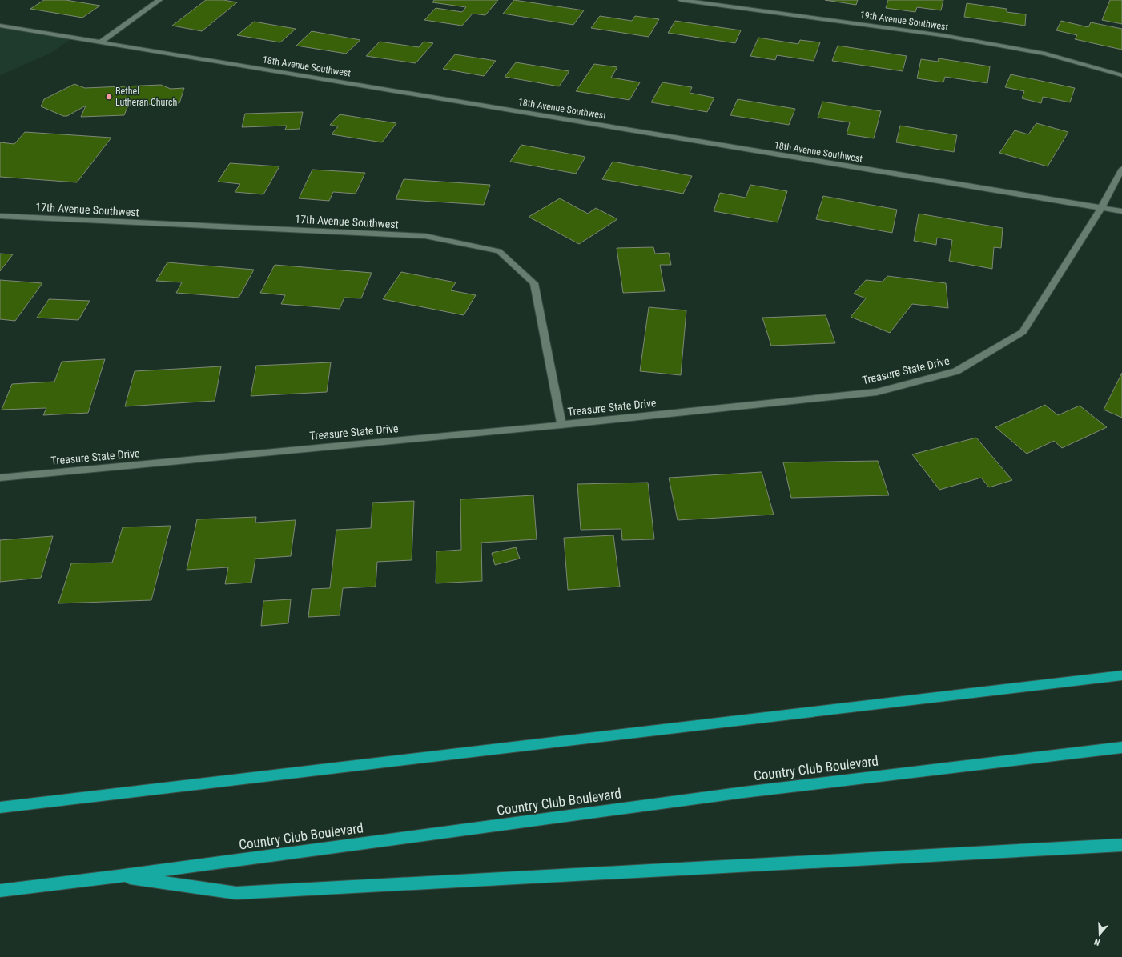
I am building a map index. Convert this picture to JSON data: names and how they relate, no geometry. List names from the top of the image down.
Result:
{
  "streets": {
    "highway": ["Country Club Boulevard"],
    "street": [
      "19th Avenue Southwest",
      "18th Avenue Southwest",
      "17th Avenue Southwest",
      "Treasure State Drive"
    ]
  },
  "crossings": [
    ["18th Avenue Southwest", "Treasure State Drive"],
    ["17th Avenue Southwest", "Treasure State Drive"]
  ],
  "places": ["Bethel Lutheran Church"],
  "north": "bottom"
}
